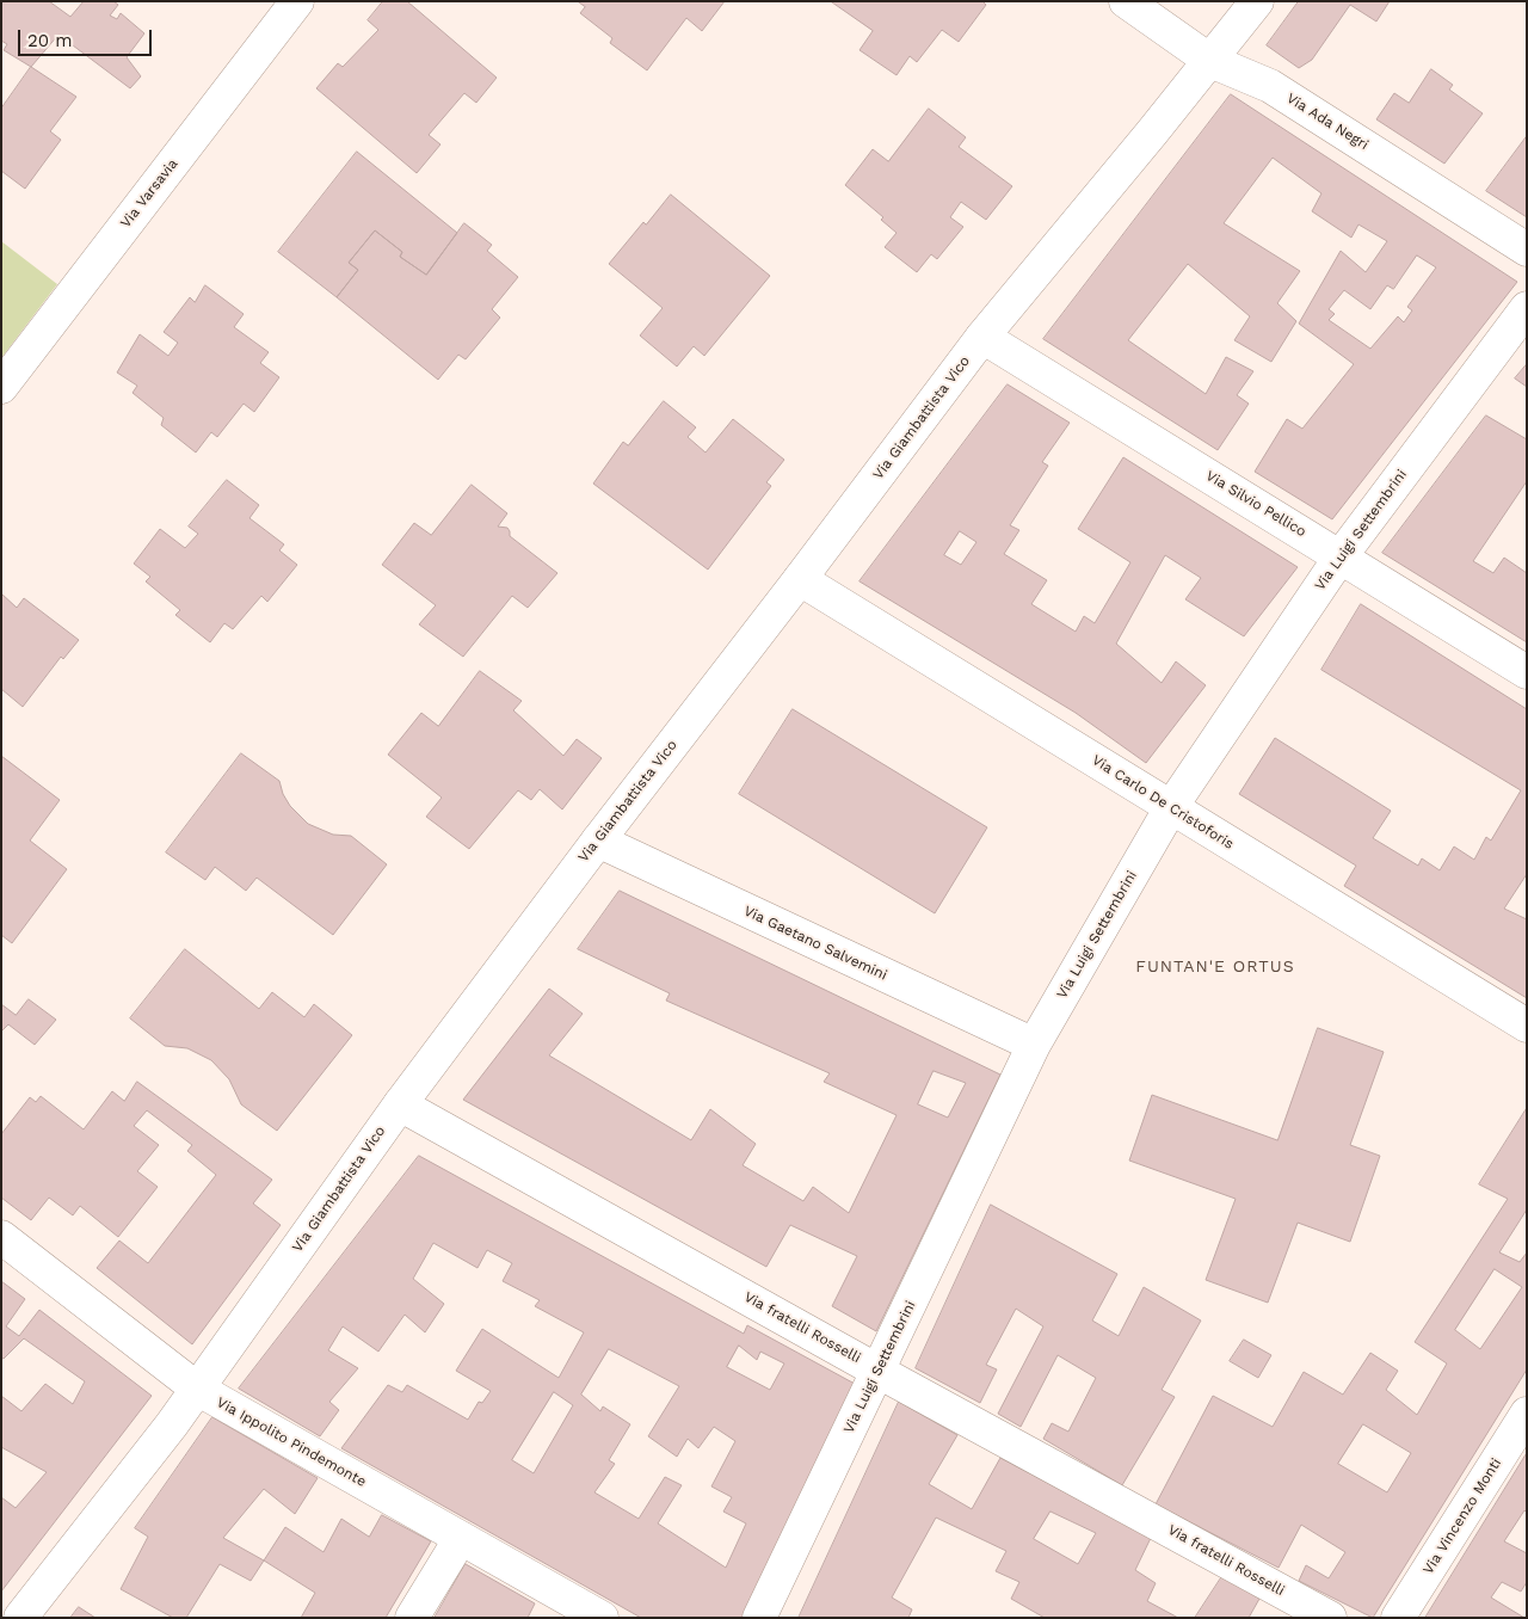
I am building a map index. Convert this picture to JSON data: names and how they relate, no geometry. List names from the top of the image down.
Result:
{
  "streets": {
    "street": [
      "Via Ada Negri",
      "Via Varsavia",
      "Via Giambattista Vico",
      "Via Silvio Pellico",
      "Via Luigi Settembrini",
      "Via Carlo De Cristoforis",
      "Via Gaetano Salvemini",
      "Via fratelli Rosselli",
      "Via Ippolito Pindemonte",
      "Via Vincenzo Monti"
    ]
  },
  "crossings": [
    ["Via Ada Negri", "Via Giambattista Vico"],
    ["Via Giambattista Vico", "Via Silvio Pellico"],
    ["Via Giambattista Vico", "Via Carlo De Cristoforis"],
    ["Via Giambattista Vico", "Via Gaetano Salvemini"],
    ["Via Giambattista Vico", "Via fratelli Rosselli"],
    ["Via Giambattista Vico", "Via Ippolito Pindemonte"],
    ["Via Silvio Pellico", "Via Luigi Settembrini"],
    ["Via Luigi Settembrini", "Via Carlo De Cristoforis"],
    ["Via Luigi Settembrini", "Via Gaetano Salvemini"],
    ["Via Luigi Settembrini", "Via fratelli Rosselli"]
  ],
  "districts": ["FUNTAN'E ORTUS"],
  "scale_bar": "20 m"
}
